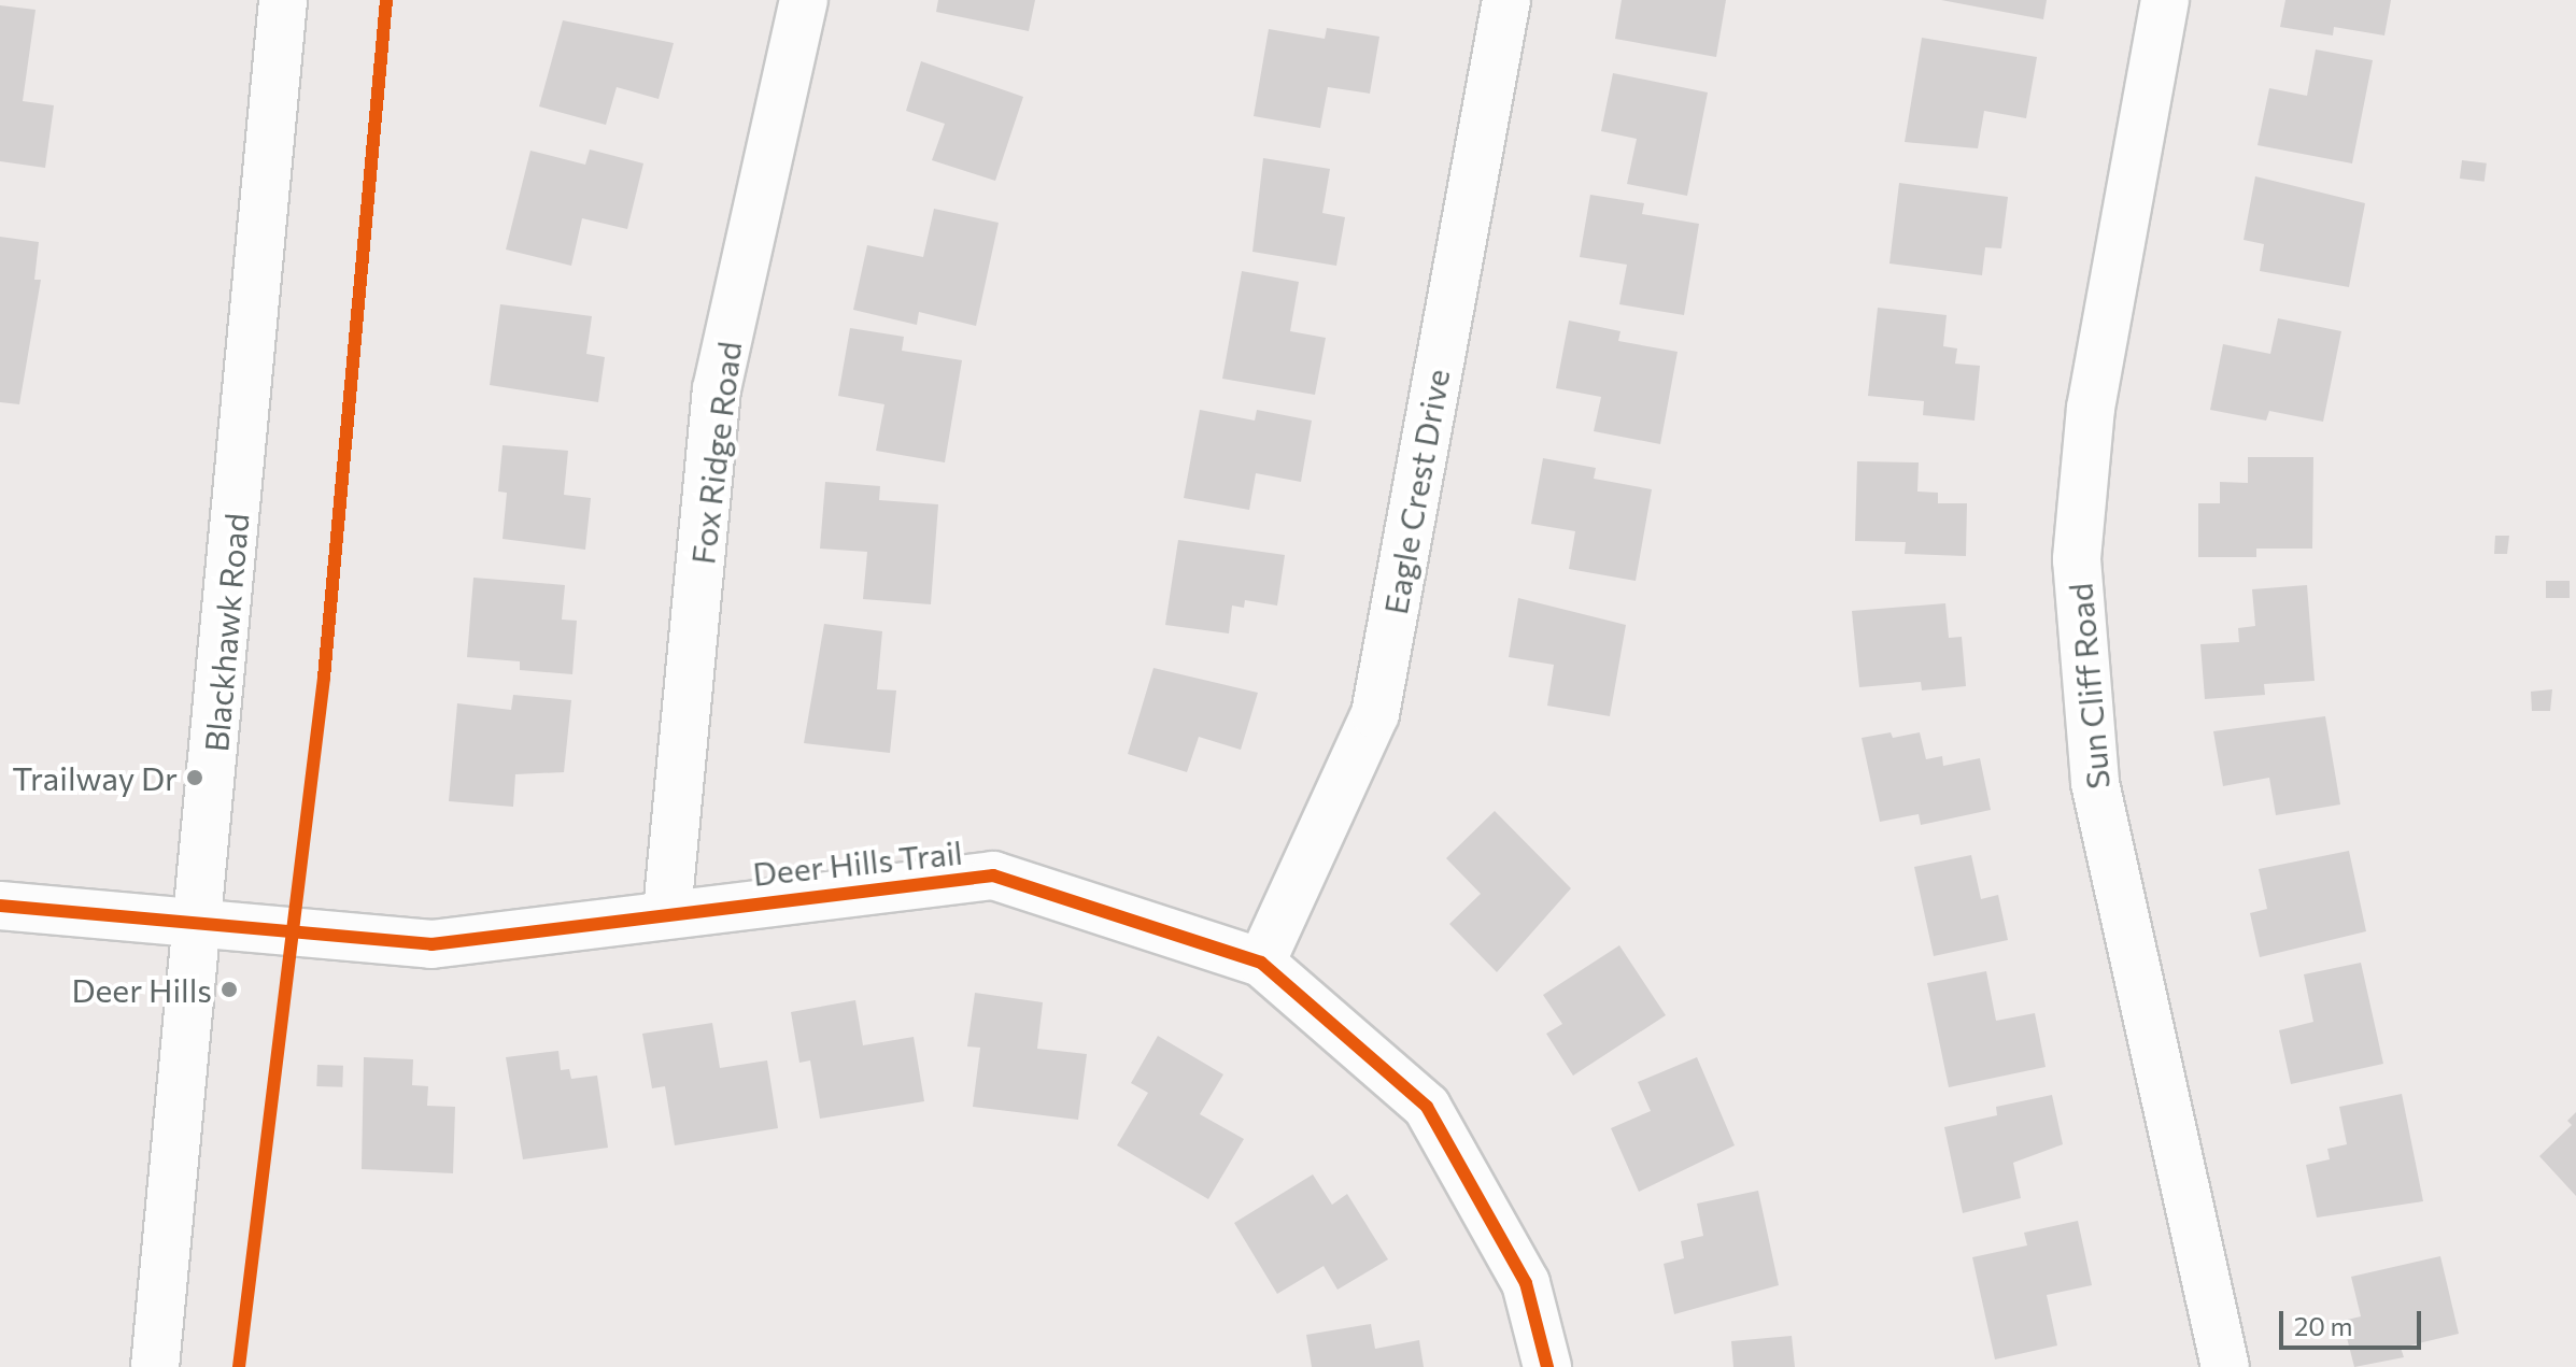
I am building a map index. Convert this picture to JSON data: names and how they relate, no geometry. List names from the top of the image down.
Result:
{
  "streets": {
    "street": [
      "Fox Ridge Road",
      "Eagle Crest Drive",
      "Blackhawk Road",
      "Sun Cliff Road",
      "Deer Hills Trail"
    ]
  },
  "crossings": [
    ["Fox Ridge Road", "Deer Hills Trail"],
    ["Eagle Crest Drive", "Deer Hills Trail"],
    ["Blackhawk Road", "Deer Hills Trail"]
  ],
  "places": ["Trailway Dr", "Deer Hills"],
  "scale_bar": "20 m"
}
